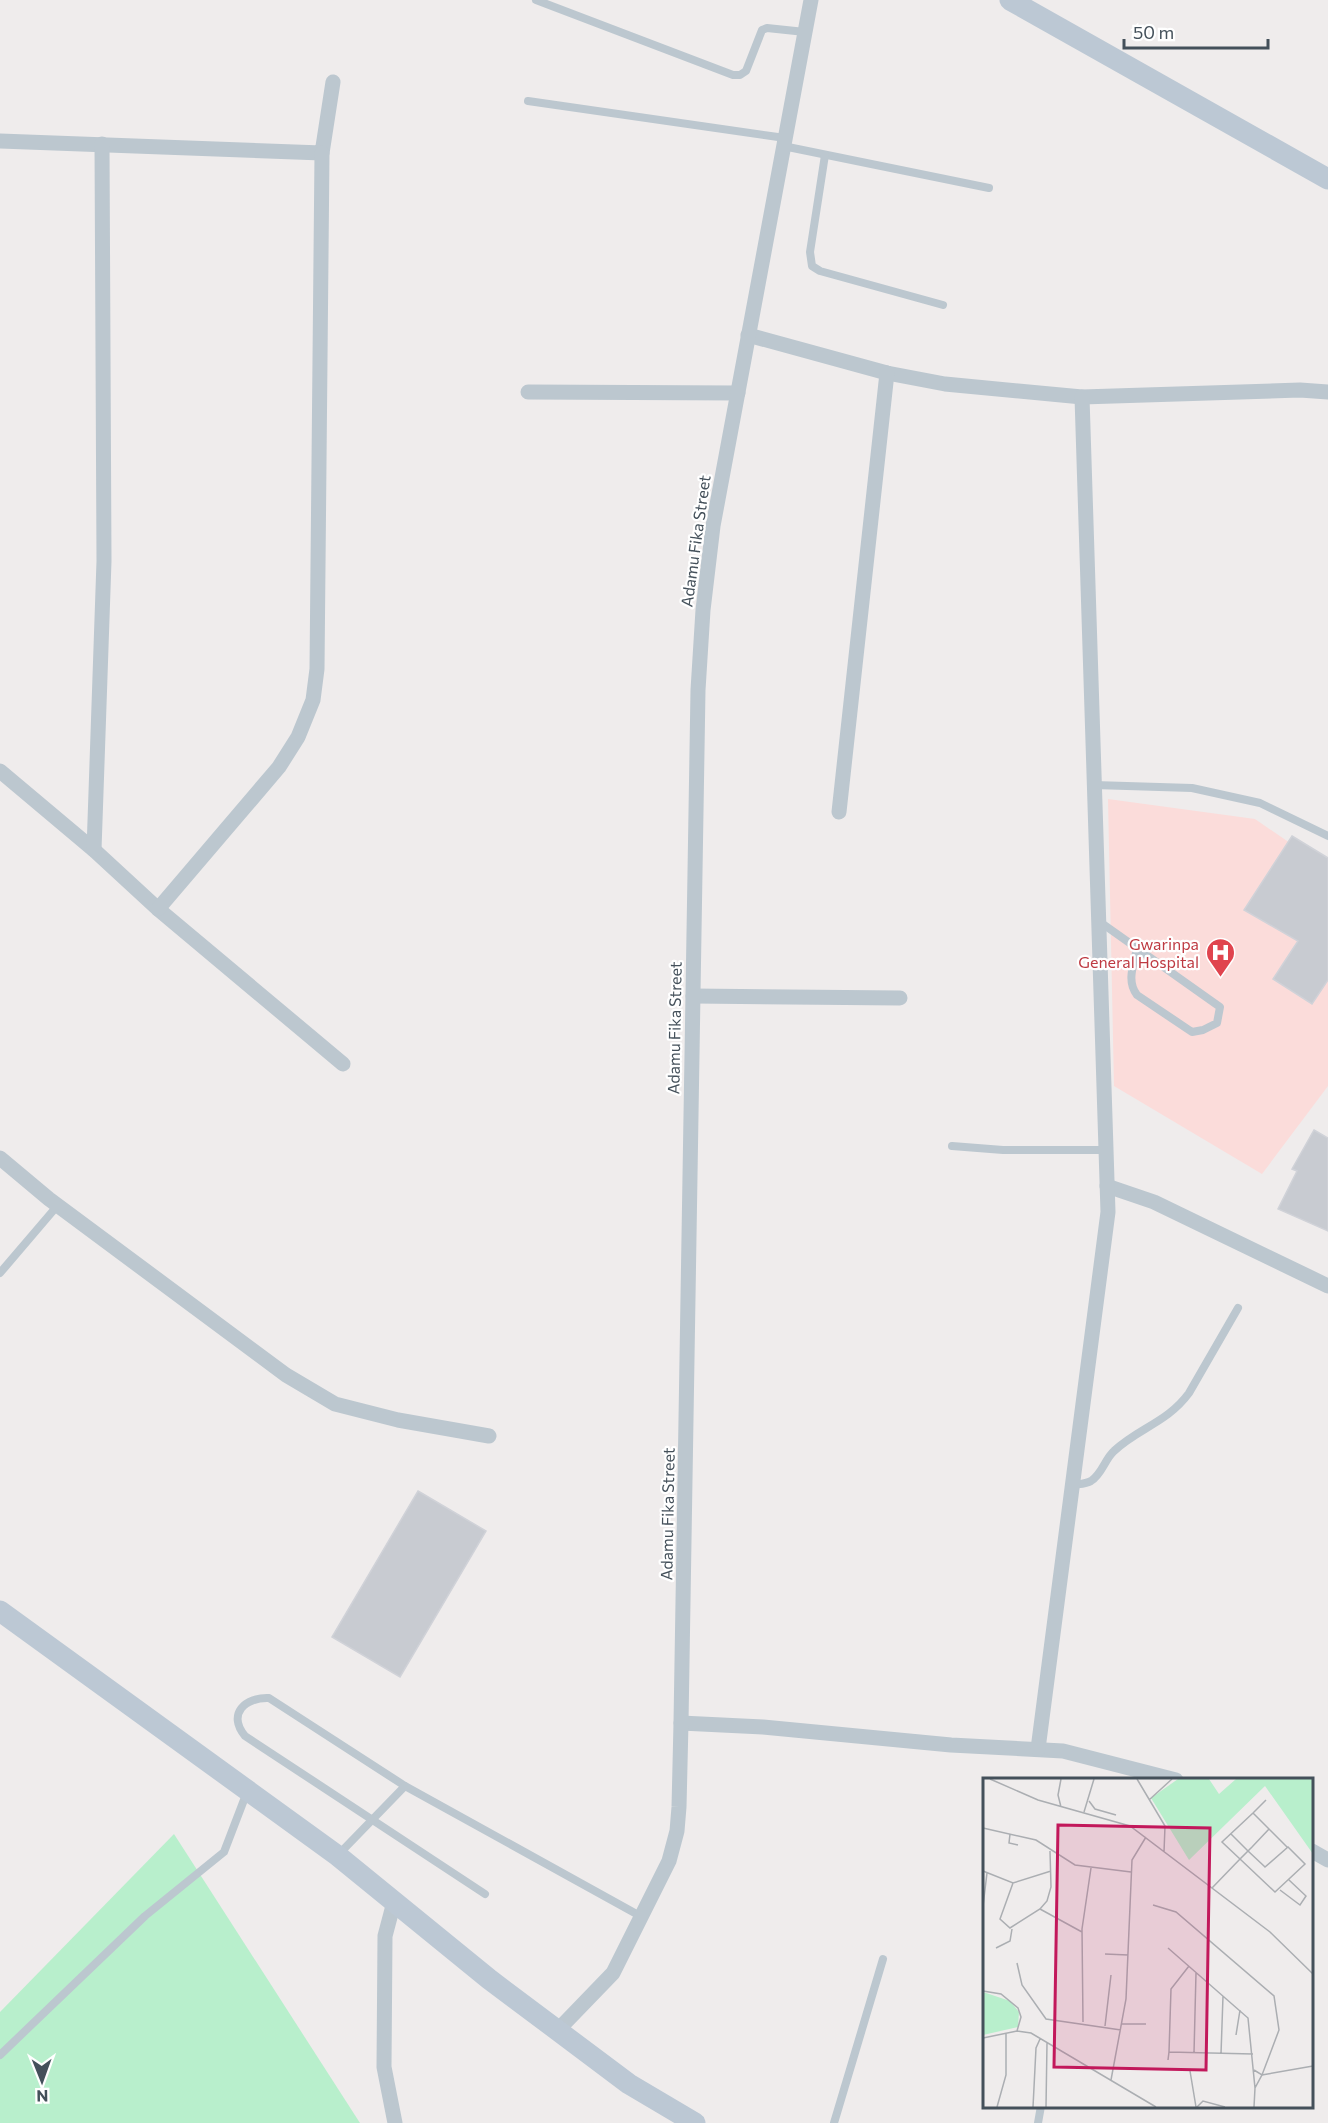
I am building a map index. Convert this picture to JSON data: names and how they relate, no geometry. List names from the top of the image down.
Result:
{
  "streets": {
    "street": ["Adamu Fika Street"]
  },
  "places": {
    "hospital": ["Gwarinpa General Hospital"]
  },
  "scale_bar": "50 m",
  "north": "bottom"
}
